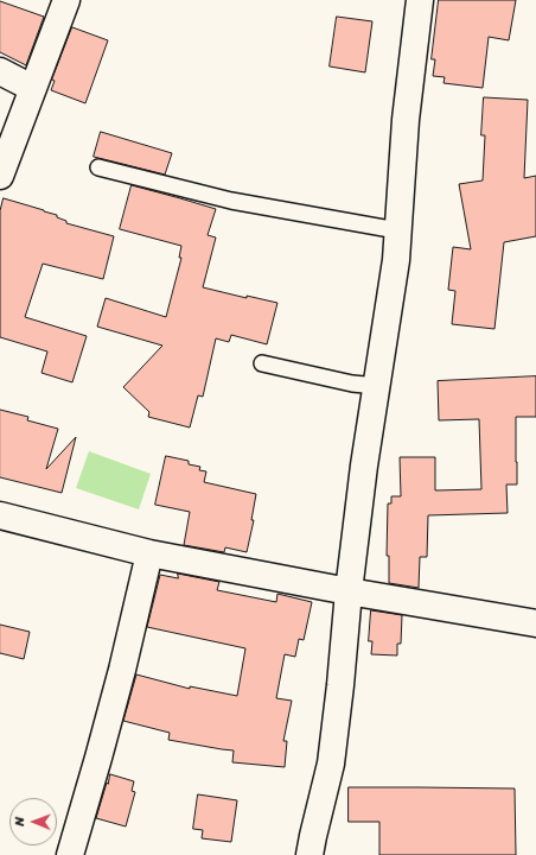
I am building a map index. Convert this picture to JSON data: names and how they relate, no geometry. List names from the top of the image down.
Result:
{
  "north": "left"
}
